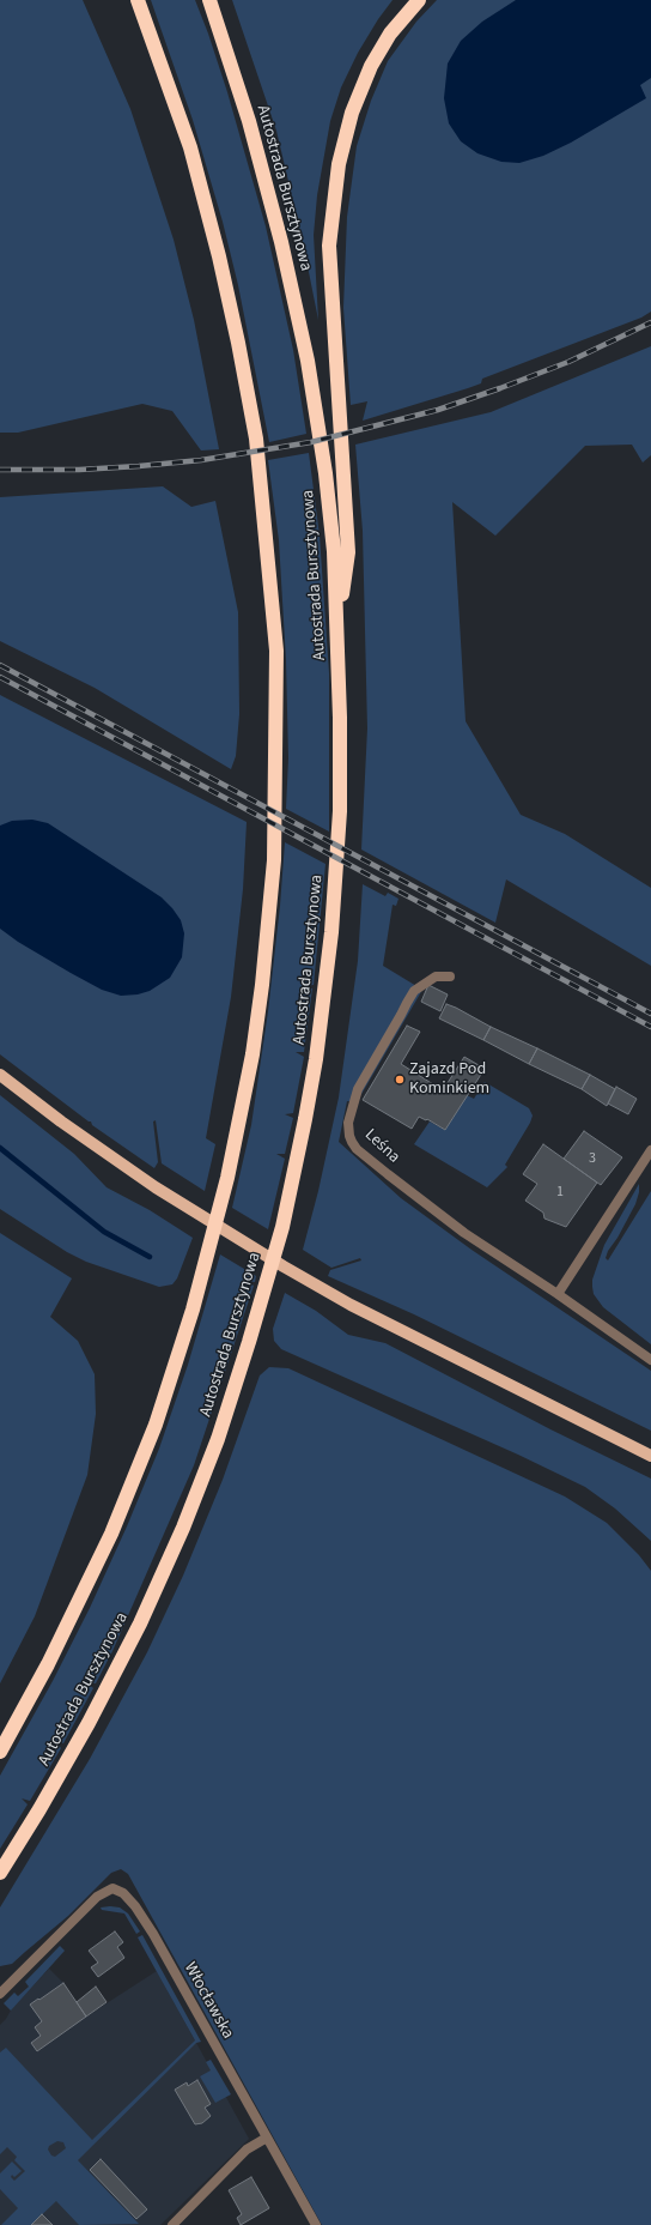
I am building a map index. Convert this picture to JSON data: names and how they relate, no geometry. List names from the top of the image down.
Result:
{
  "streets": {
    "highway": ["Autostrada Bursztynowa"],
    "street": ["Leśna", "Włocławska"]
  },
  "places": ["Zajazd Pod Kominkiem"],
  "house_numbers": ["3", "1"]
}
